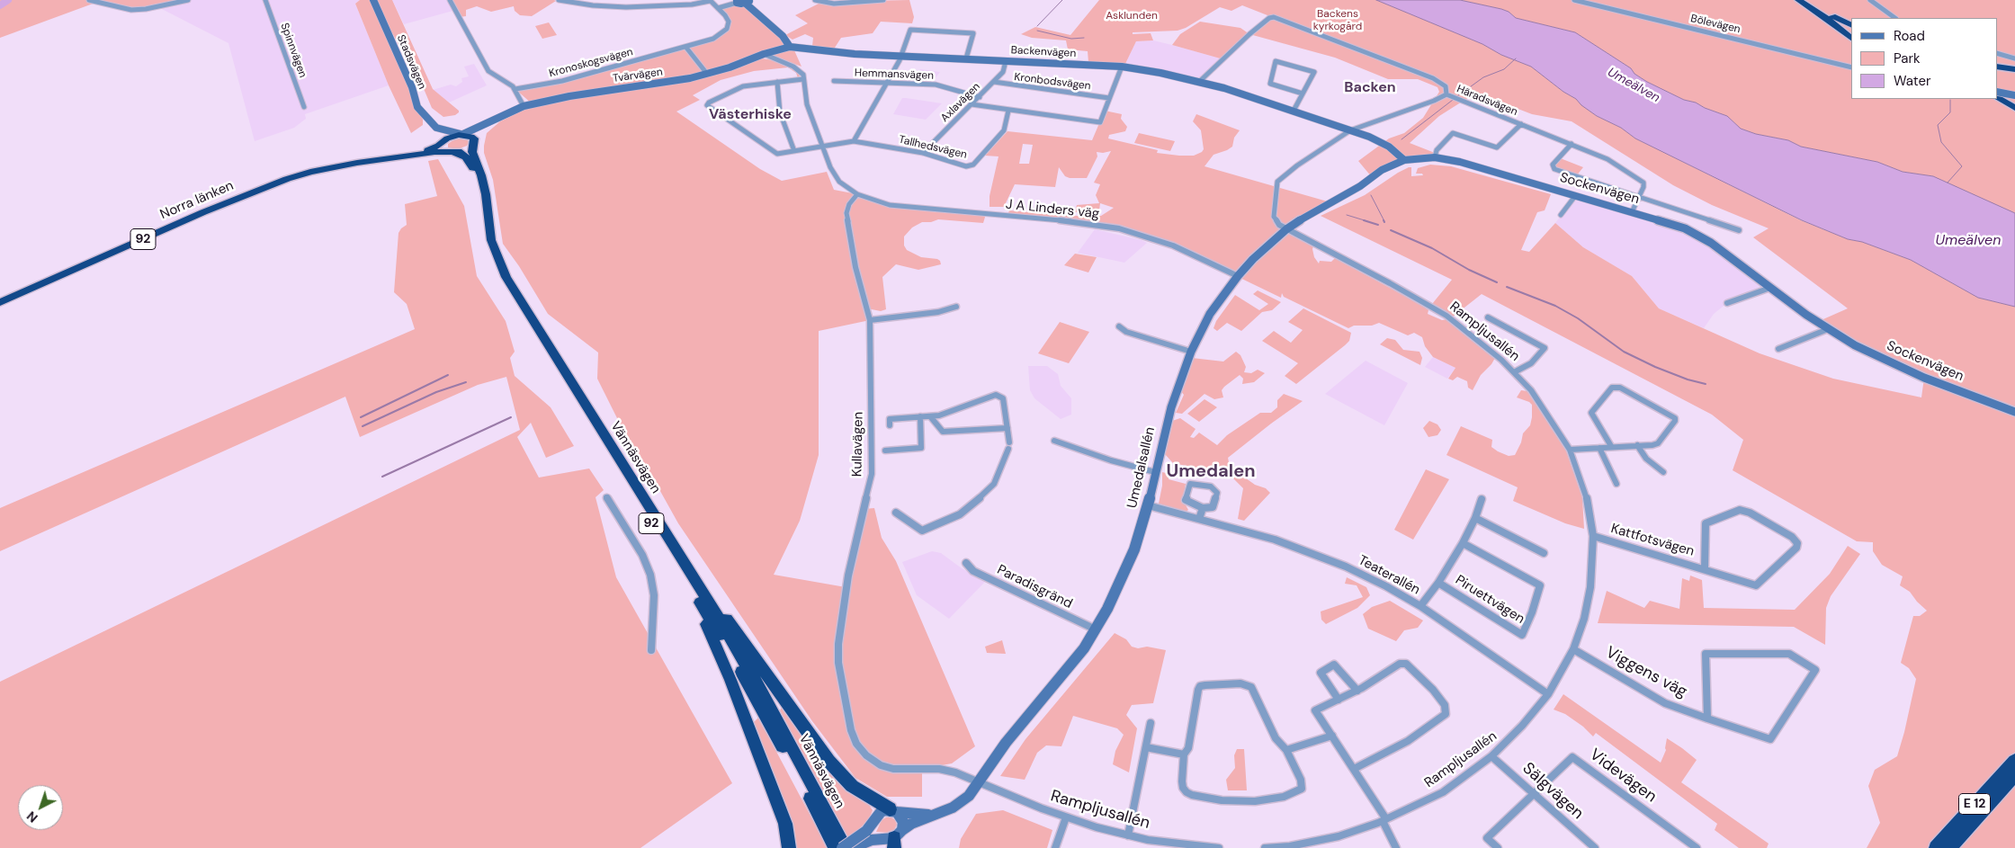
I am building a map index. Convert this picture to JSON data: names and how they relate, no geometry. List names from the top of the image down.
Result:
{
  "streets": {
    "highway": [
      "Norra länken",
      "92",
      "Vännäsvägen",
      "E 12"
    ],
    "street": [
      "Bölevägen",
      "Spinnvägen",
      "Backenvägen",
      "Stadsvägen",
      "Kronoskogsvägen",
      "Hemmansvägen",
      "Tvärvägen",
      "Kronbodsvägen",
      "Häradsvägen",
      "Axlavägen",
      "Tallhedsvägen",
      "Sockenvägen",
      "J A Linders väg",
      "Rampljusallén",
      "Kullavägen",
      "Umedalsallén",
      "Kattfotsvägen",
      "Teaterallén",
      "Paradisgränd",
      "Piruettvägen",
      "Viggens väg",
      "Videvägen",
      "Sälgvägen"
    ]
  },
  "crossings": [
    ["Backenvägen", "Tvärvägen"],
    ["Backenvägen", "Häradsvägen"],
    ["Backenvägen", "Axlavägen"],
    ["Backenvägen", "Sockenvägen"],
    ["Backenvägen", "Umedalsallén"],
    ["Stadsvägen", "Norra länken"],
    ["Stadsvägen", "92"],
    ["Hemmansvägen", "Axlavägen"],
    ["Tvärvägen", "92"],
    ["Tvärvägen", "Vännäsvägen"],
    ["Kronbodsvägen", "Axlavägen"],
    ["Axlavägen", "Tallhedsvägen"],
    ["Sockenvägen", "Umedalsallén"],
    ["Norra länken", "92"],
    ["J A Linders väg", "Kullavägen"],
    ["J A Linders väg", "Umedalsallén"],
    ["92", "Vännäsvägen"],
    ["Rampljusallén", "Kullavägen"],
    ["Rampljusallén", "Umedalsallén"],
    ["Rampljusallén", "Kattfotsvägen"],
    ["Rampljusallén", "Teaterallén"],
    ["Rampljusallén", "Viggens väg"],
    ["Rampljusallén", "Sälgvägen"],
    ["Kullavägen", "Umedalsallén"],
    ["Umedalsallén", "Teaterallén"],
    ["Umedalsallén", "Paradisgränd"],
    ["Teaterallén", "Piruettvägen"],
    ["Videvägen", "Sälgvägen"]
  ],
  "districts": ["Backen", "Västerhiske", "Umedalen"],
  "water": ["Umeälven"],
  "parks": ["Backens kyrkogård", "Asklunden"],
  "legend": ["Road", "Park", "Water"],
  "north": "bottom left"
}
